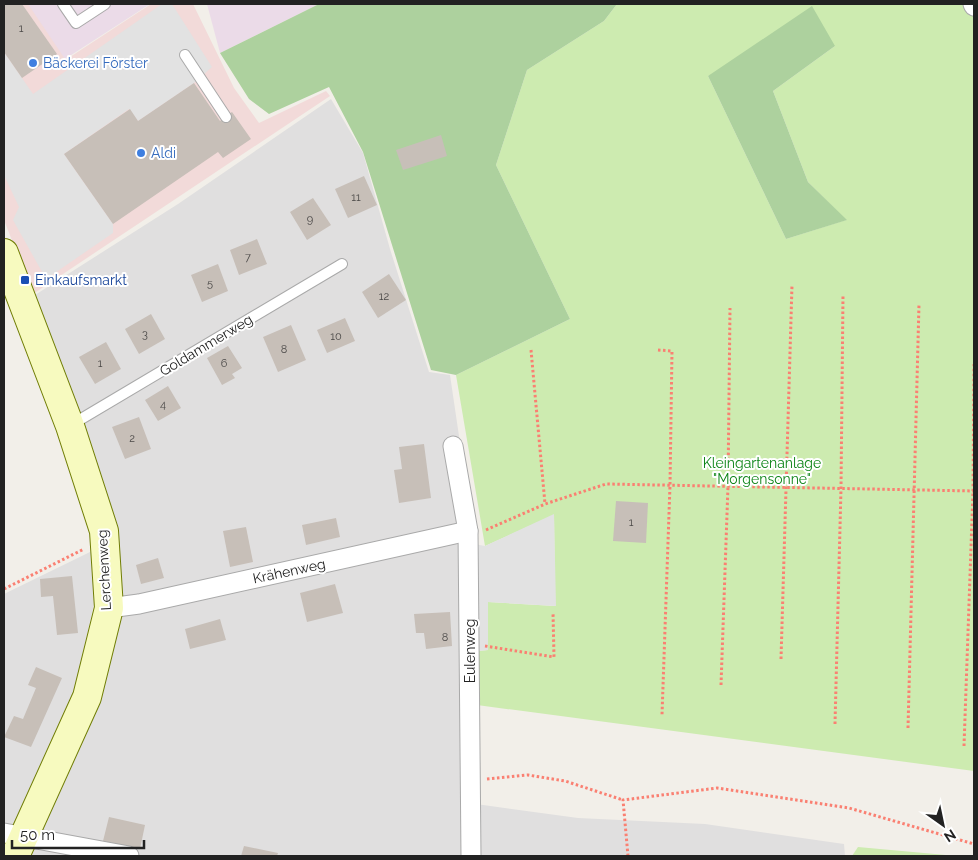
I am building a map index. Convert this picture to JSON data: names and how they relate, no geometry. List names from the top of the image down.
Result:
{
  "streets": {
    "street": ["Lerchenweg", "Krähenweg", "Eulenweg"],
    "lane": ["Goldammerweg"]
  },
  "crossings": [
    ["Goldammerweg", "Lerchenweg"],
    ["Lerchenweg", "Krähenweg"],
    ["Krähenweg", "Eulenweg"]
  ],
  "parks": ["Kleingartenanlage \"Morgensonne\""],
  "places": {
    "other": ["Bäckerei Förster", "Aldi"],
    "transit": ["Einkaufsmarkt"]
  },
  "house_numbers": [
    "1",
    "11",
    "9",
    "7",
    "5",
    "12",
    "3",
    "10",
    "8",
    "1",
    "6",
    "4",
    "2",
    "1",
    "8"
  ],
  "scale_bar": "50 m",
  "north": "bottom right"
}
